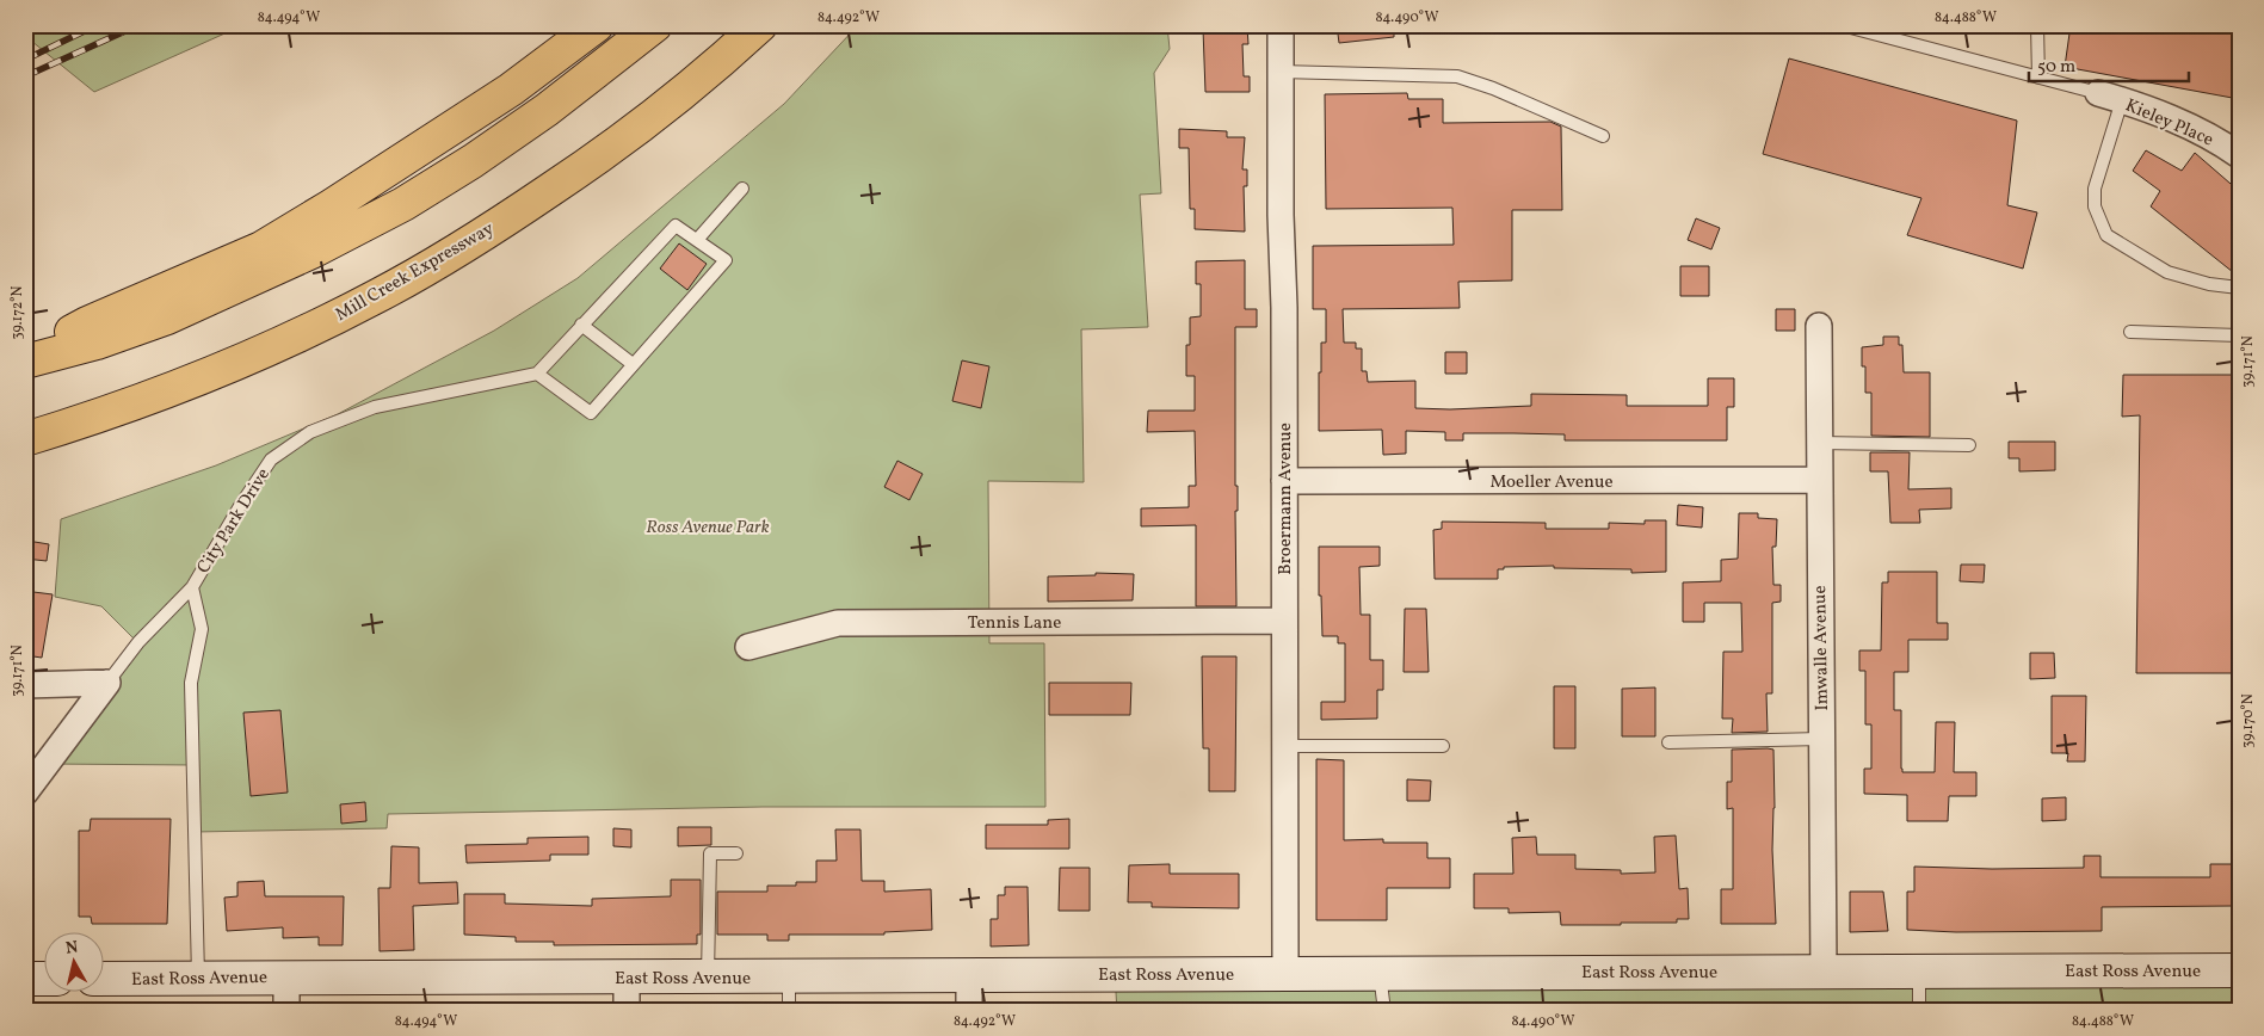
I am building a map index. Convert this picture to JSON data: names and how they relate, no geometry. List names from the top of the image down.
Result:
{
  "streets": {
    "highway": ["Mill Creek Expressway"],
    "street": [
      "Kieley Place",
      "Moeller Avenue",
      "Broermann Avenue",
      "City Park Drive",
      "Tennis Lane",
      "Imwalle Avenue",
      "East Ross Avenue"
    ]
  },
  "crossings": [
    ["Moeller Avenue", "Broermann Avenue"],
    ["Moeller Avenue", "Imwalle Avenue"],
    ["Broermann Avenue", "Tennis Lane"],
    ["Broermann Avenue", "East Ross Avenue"],
    ["Imwalle Avenue", "East Ross Avenue"]
  ],
  "parks": ["Ross Avenue Park"],
  "scale_bar": "50 m",
  "north": "top",
  "coordinates": [
    "84.494°W",
    "84.492°W",
    "84.490°W",
    "84.488°W",
    "39.172°N",
    "39.171°N",
    "39.170°N"
  ]
}
